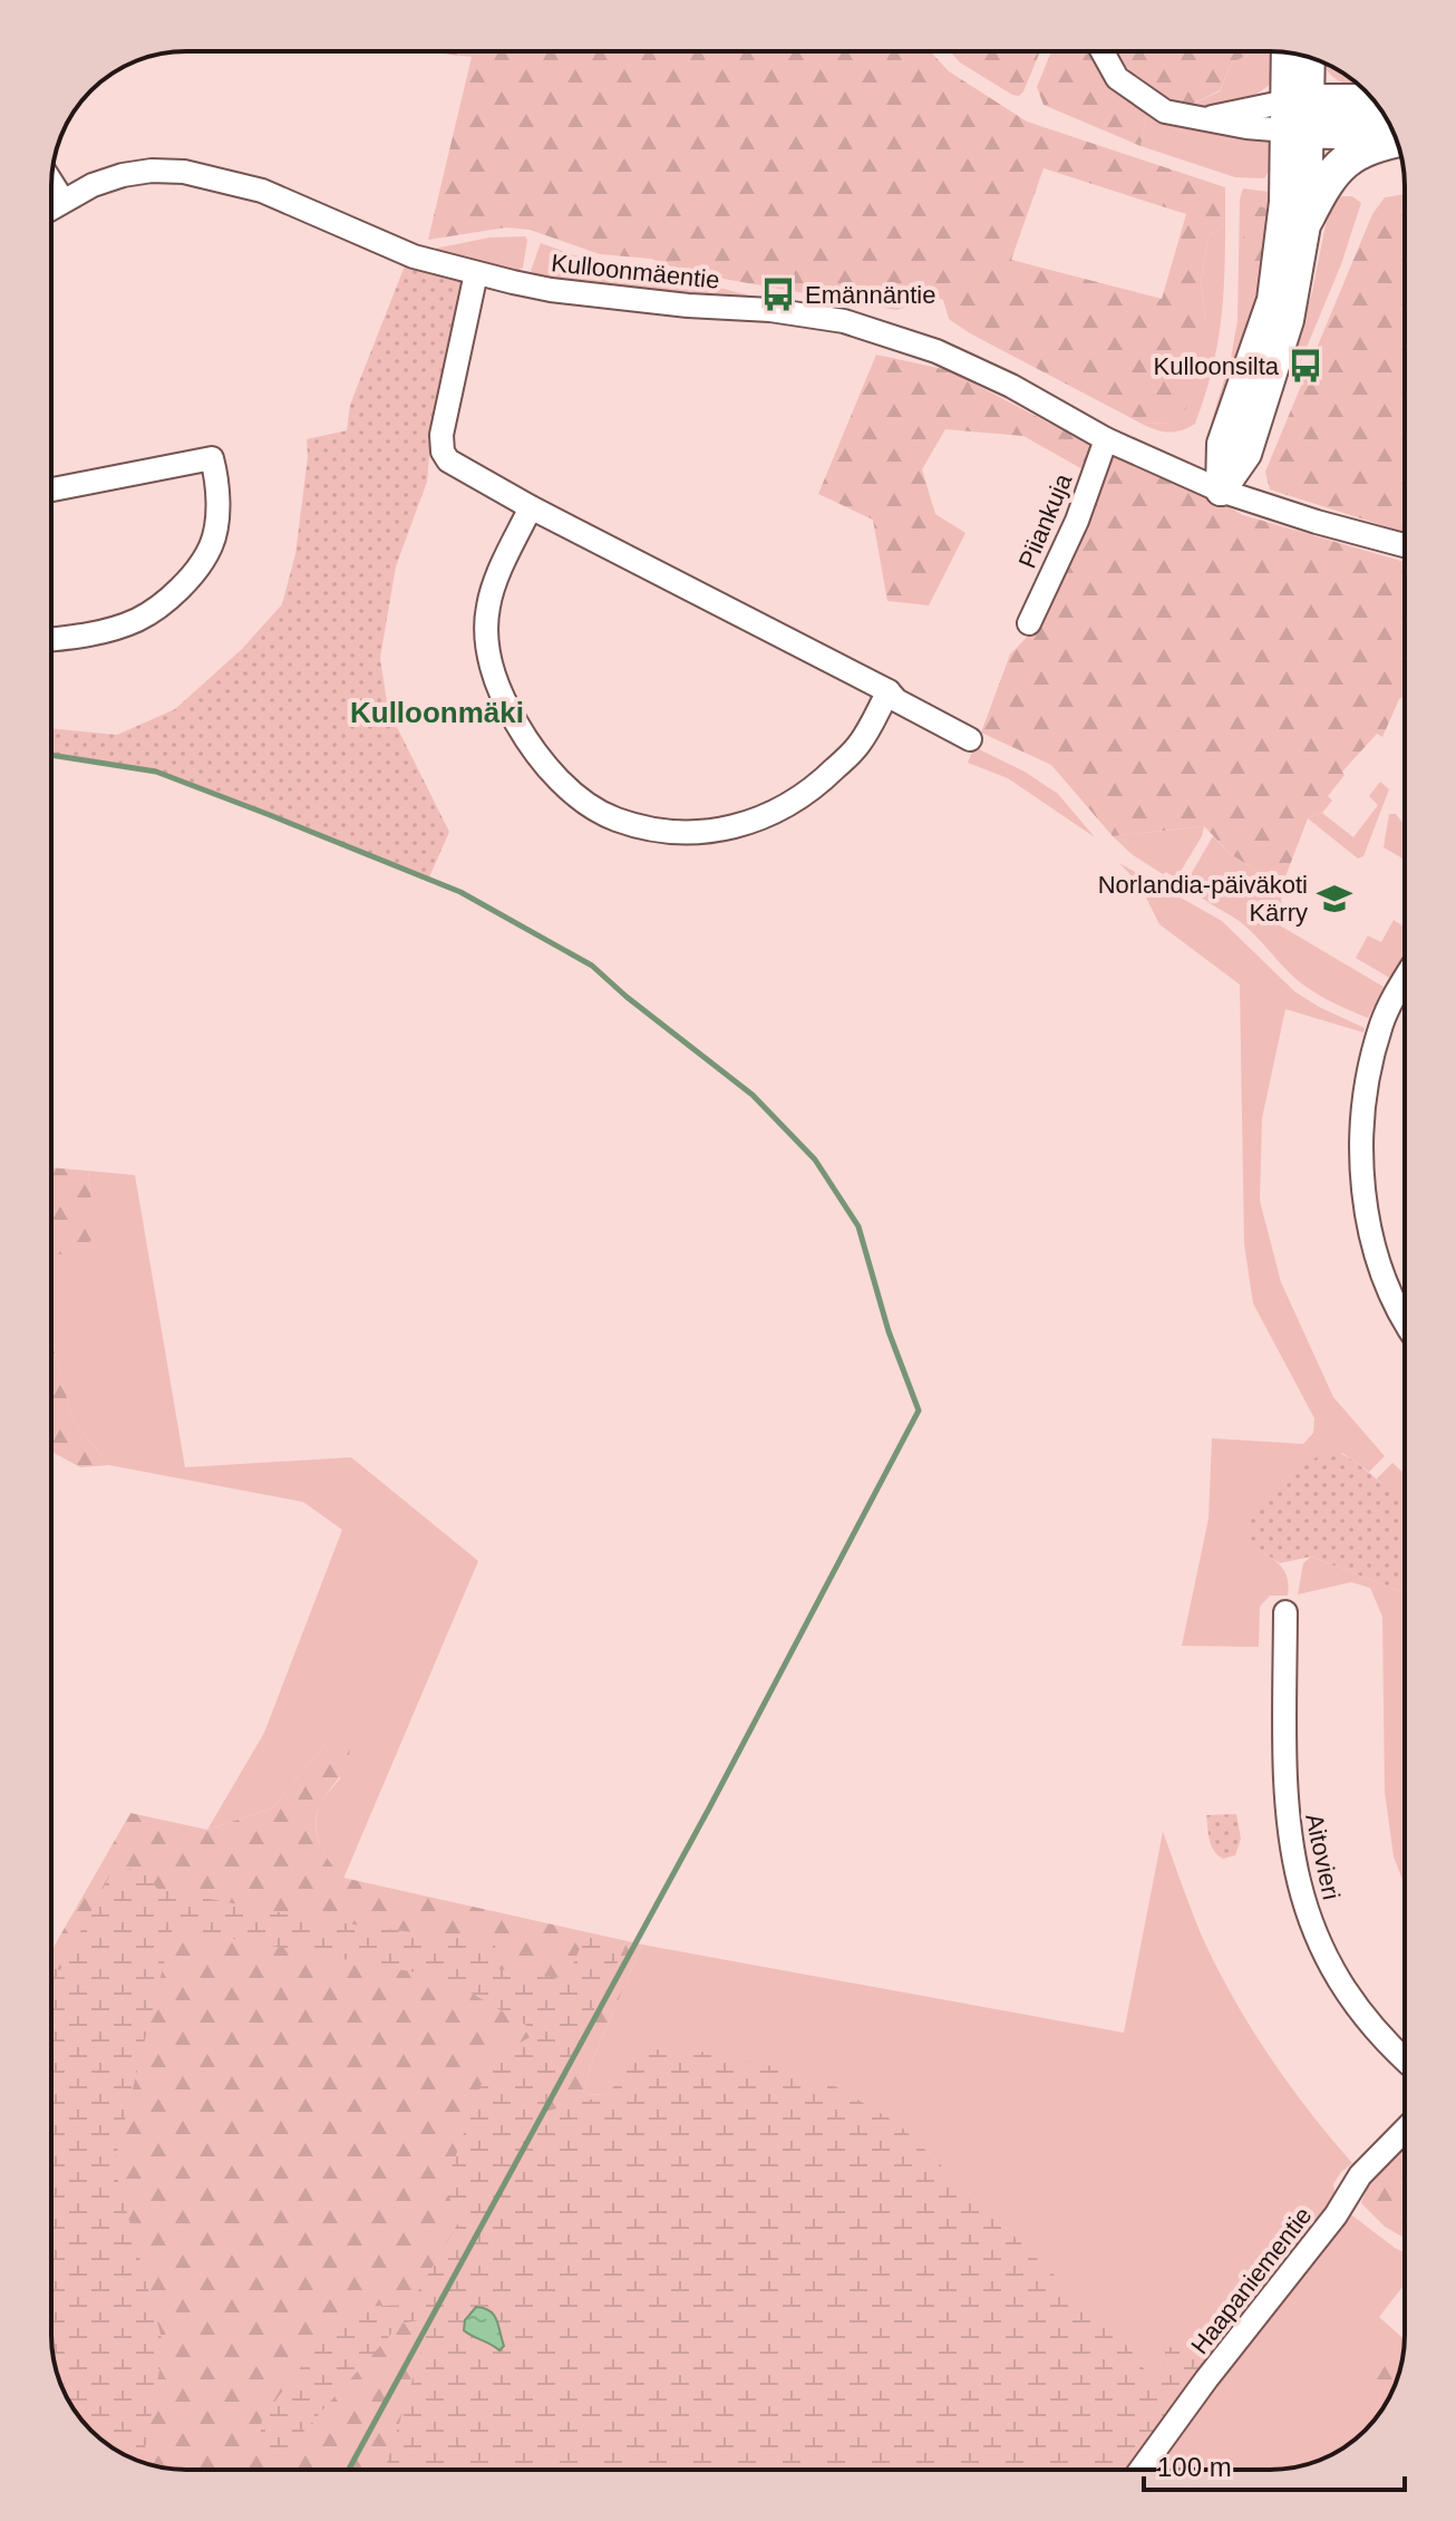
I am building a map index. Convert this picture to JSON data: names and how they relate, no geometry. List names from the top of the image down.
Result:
{
  "streets": {
    "street": [
      "Kulloonmäentie",
      "Piiankuja",
      "Aitovieri",
      "Haapaniementie"
    ]
  },
  "crossings": [
    ["Kulloonmäentie", "Piiankuja"]
  ],
  "districts": ["Kulloonmäki"],
  "places": {
    "bus stop": ["Emännäntie", "Kulloonsilta"],
    "school or university": ["Norlandia-päiväkoti Kärry"]
  },
  "scale_bar": "100 m"
}
